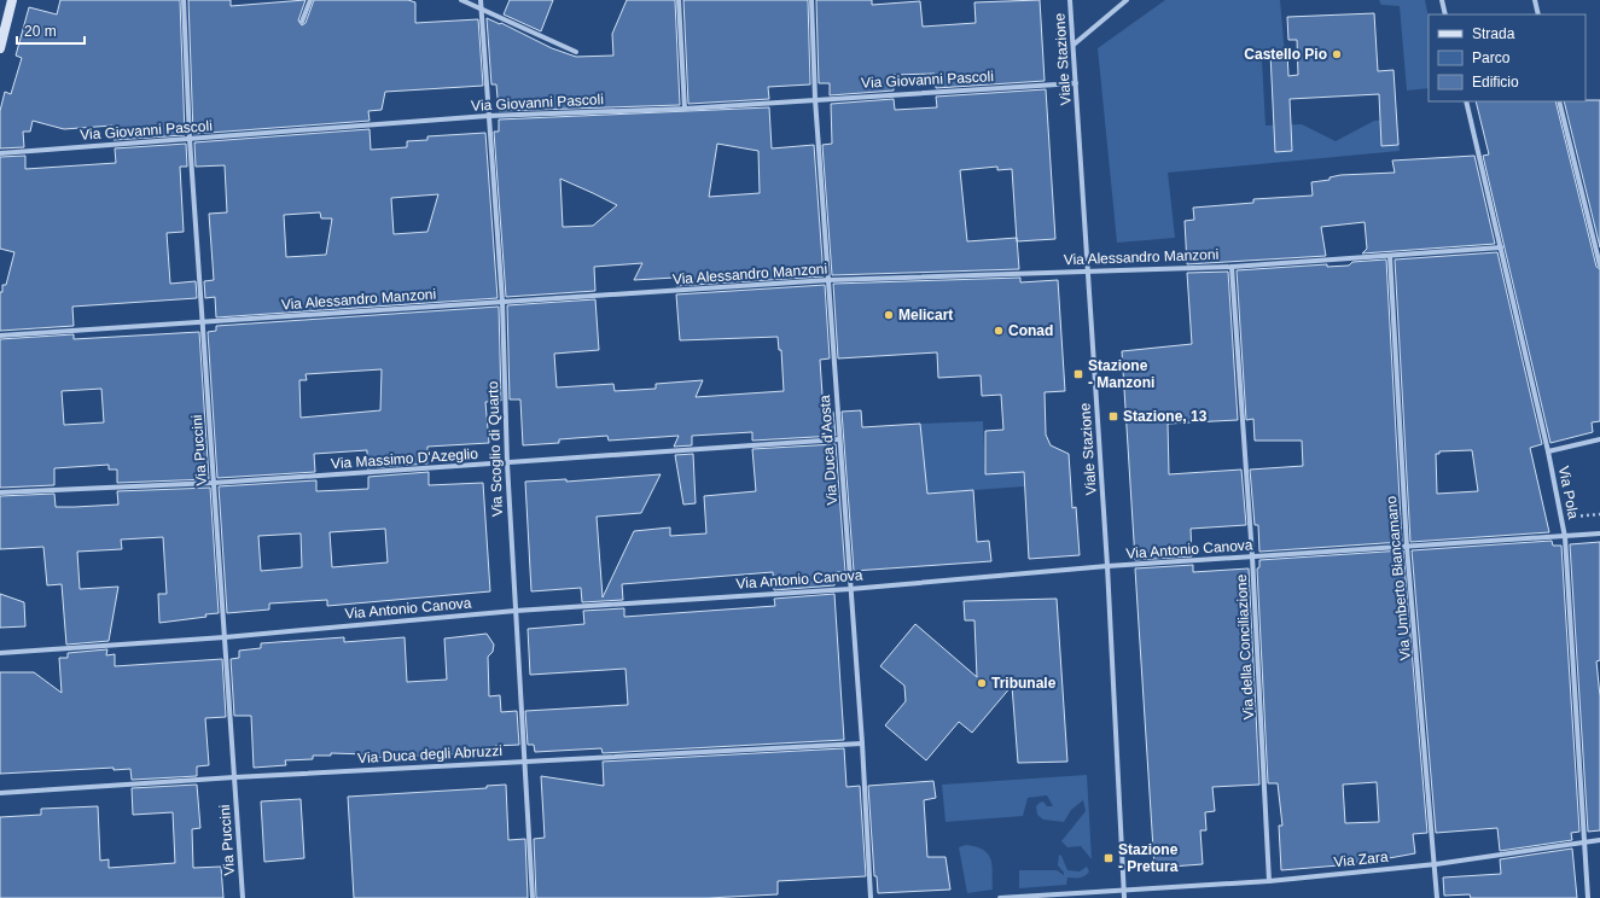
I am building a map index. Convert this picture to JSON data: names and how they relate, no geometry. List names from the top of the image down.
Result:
{
  "streets": {
    "street": [
      "Viale Stazione",
      "Via Giovanni Pascoli",
      "Via Alessandro Manzoni",
      "Via Scoglio di Quarto",
      "Via Puccini",
      "Via Duca d'Aosta",
      "Via Massimo D'Azeglio",
      "Via Pola",
      "Via Antonio Canova",
      "Via Umberto Biancamano",
      "Via della Conciliazione",
      "Via Duca degli Abruzzi",
      "Via Zara"
    ]
  },
  "crossings": [
    ["Viale Stazione", "Via Giovanni Pascoli"],
    ["Viale Stazione", "Via Alessandro Manzoni"],
    ["Viale Stazione", "Via Antonio Canova"],
    ["Viale Stazione", "Via Zara"],
    ["Via Giovanni Pascoli", "Via Scoglio di Quarto"],
    ["Via Giovanni Pascoli", "Via Puccini"],
    ["Via Giovanni Pascoli", "Via Duca d'Aosta"],
    ["Via Alessandro Manzoni", "Via Scoglio di Quarto"],
    ["Via Alessandro Manzoni", "Via Puccini"],
    ["Via Alessandro Manzoni", "Via Duca d'Aosta"],
    ["Via Alessandro Manzoni", "Via Pola"],
    ["Via Alessandro Manzoni", "Via Umberto Biancamano"],
    ["Via Alessandro Manzoni", "Via della Conciliazione"],
    ["Via Scoglio di Quarto", "Via Massimo D'Azeglio"],
    ["Via Scoglio di Quarto", "Via Antonio Canova"],
    ["Via Scoglio di Quarto", "Via Duca degli Abruzzi"],
    ["Via Puccini", "Via Massimo D'Azeglio"],
    ["Via Puccini", "Via Antonio Canova"],
    ["Via Puccini", "Via Duca degli Abruzzi"],
    ["Via Duca d'Aosta", "Via Massimo D'Azeglio"],
    ["Via Duca d'Aosta", "Via Antonio Canova"],
    ["Via Duca d'Aosta", "Via Duca degli Abruzzi"],
    ["Via Pola", "Via Antonio Canova"],
    ["Via Pola", "Via Zara"],
    ["Via Antonio Canova", "Via Umberto Biancamano"],
    ["Via Antonio Canova", "Via della Conciliazione"],
    ["Via Umberto Biancamano", "Via Zara"],
    ["Via della Conciliazione", "Via Zara"]
  ],
  "places": {
    "other": [
      "Castello Pio",
      "Melicart",
      "Conad",
      "Tribunale"
    ],
    "transit": ["Stazione - Manzoni", "Stazione, 13", "Stazione - Pretura"]
  },
  "legend": ["Strada", "Parco", "Edificio"],
  "scale_bar": "20 m"
}
